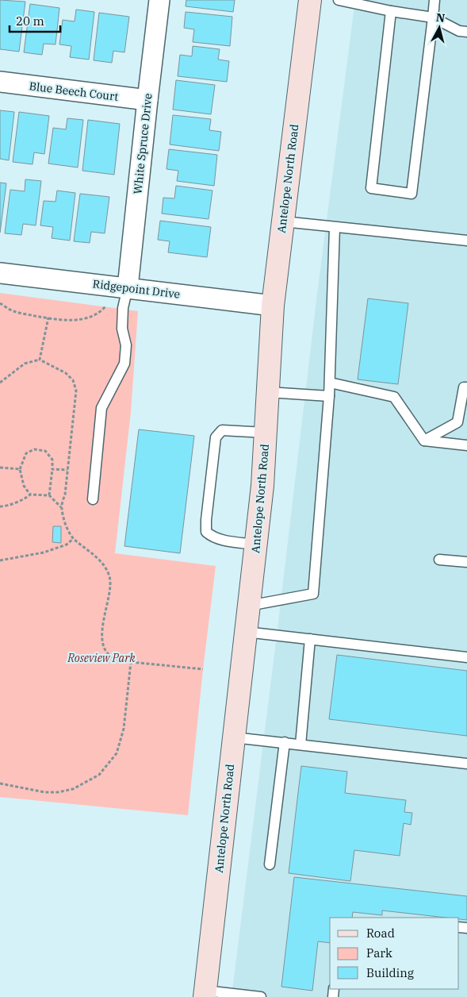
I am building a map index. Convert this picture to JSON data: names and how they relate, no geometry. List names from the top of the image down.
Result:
{
  "streets": {
    "main road": ["Antelope North Road"],
    "street": ["Blue Beech Court", "White Spruce Drive", "Ridgepoint Drive"]
  },
  "crossings": [
    ["Blue Beech Court", "White Spruce Drive"],
    ["White Spruce Drive", "Ridgepoint Drive"],
    ["Antelope North Road", "Ridgepoint Drive"]
  ],
  "parks": ["Roseview Park"],
  "legend": ["Road", "Park", "Building"],
  "scale_bar": "20 m",
  "north": "top"
}
